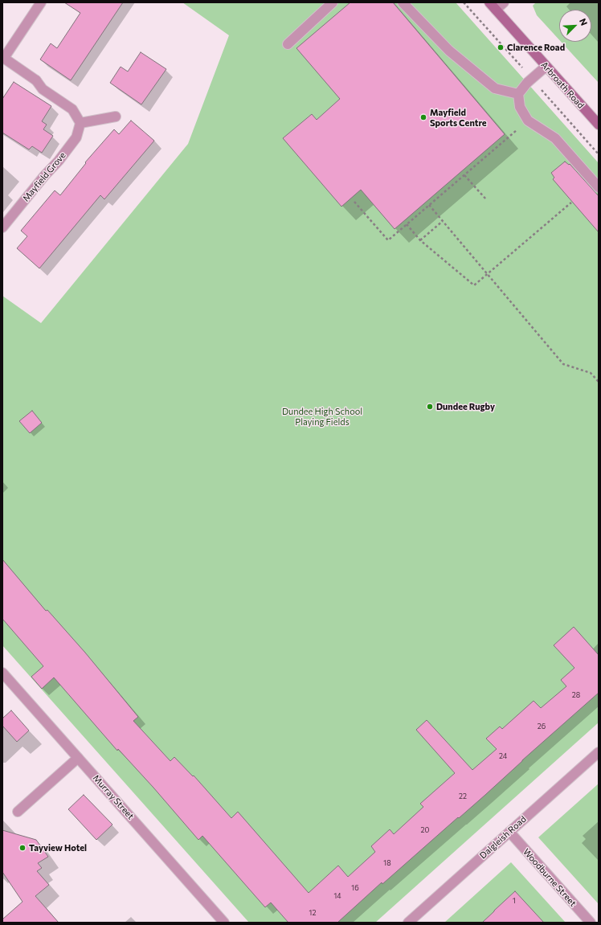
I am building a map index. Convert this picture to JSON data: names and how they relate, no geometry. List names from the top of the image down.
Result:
{
  "streets": {
    "main road": ["Arbroath Road"],
    "street": [
      "Mayfield Grove",
      "Murray Street",
      "Dalgleish Road",
      "Woodburne Street"
    ]
  },
  "crossings": [
    ["Dalgleish Road", "Woodburne Street"]
  ],
  "parks": ["Dundee High School Playing Fields"],
  "places": [
    "Clarence Road",
    "Mayfield Sports Centre",
    "Dundee Rugby",
    "Tayview Hotel"
  ],
  "house_numbers": [
    "28",
    "26",
    "24",
    "22",
    "20",
    "18",
    "16",
    "14",
    "1",
    "12"
  ],
  "north": "top right"
}
